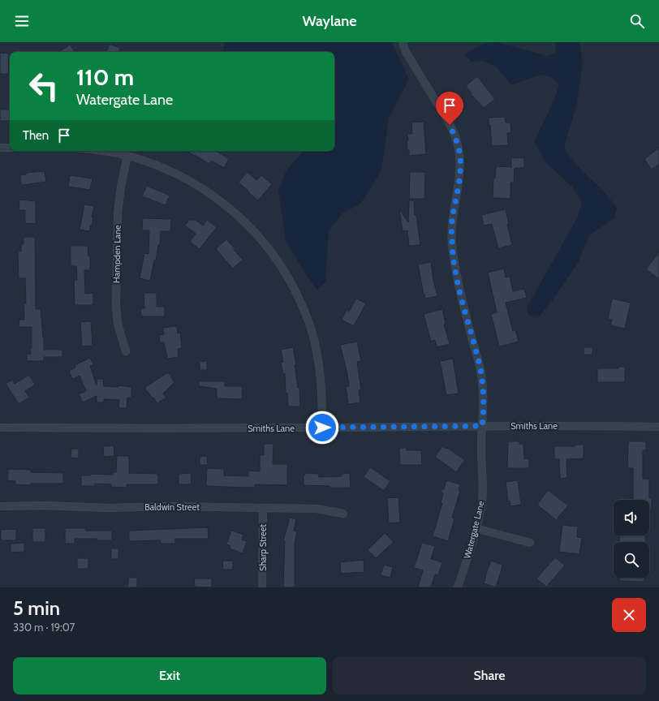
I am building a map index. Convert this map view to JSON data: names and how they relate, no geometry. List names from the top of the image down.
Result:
{
  "streets": {
    "street": [
      "Hampden Lane",
      "Smiths Lane",
      "Baldwin Street",
      "Watergate Lane",
      "Sharp Street"
    ]
  },
  "crossings": [
    ["Smiths Lane", "Watergate Lane"],
    ["Baldwin Street", "Sharp Street"]
  ],
  "page": {
    "header": "Waylane",
    "turn": ["110 m", "Watergate Lane"],
    "then": "Then",
    "heading": ["5 min", "330 m · 19:07"],
    "buttons": ["Exit", "Share"]
  }
}
